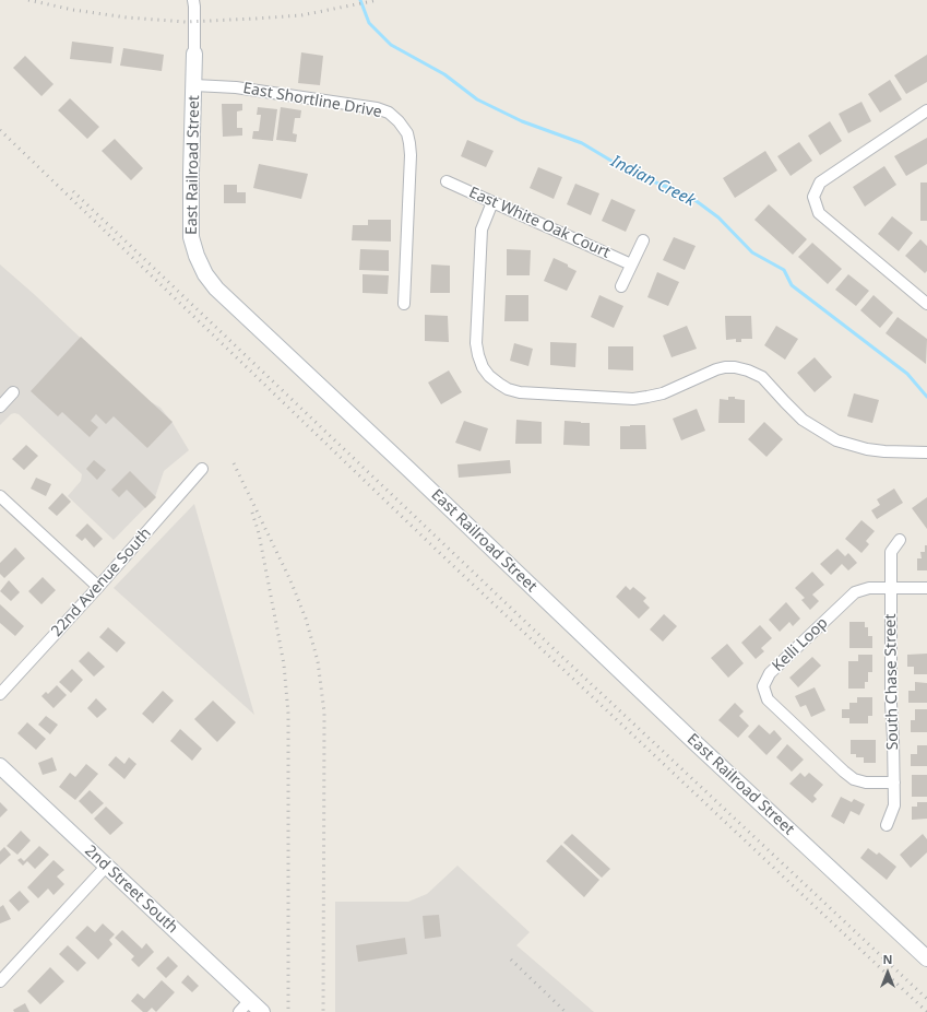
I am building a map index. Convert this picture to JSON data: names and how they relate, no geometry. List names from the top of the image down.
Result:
{
  "streets": {
    "street": [
      "East Shortline Drive",
      "East Railroad Street",
      "East White Oak Court",
      "22nd Avenue South",
      "Kelli Loop",
      "South Chase Street",
      "2nd Street South"
    ]
  },
  "crossings": [
    ["East Shortline Drive", "East Railroad Street"],
    ["Kelli Loop", "South Chase Street"]
  ],
  "water": ["Indian Creek"],
  "north": "top"
}
